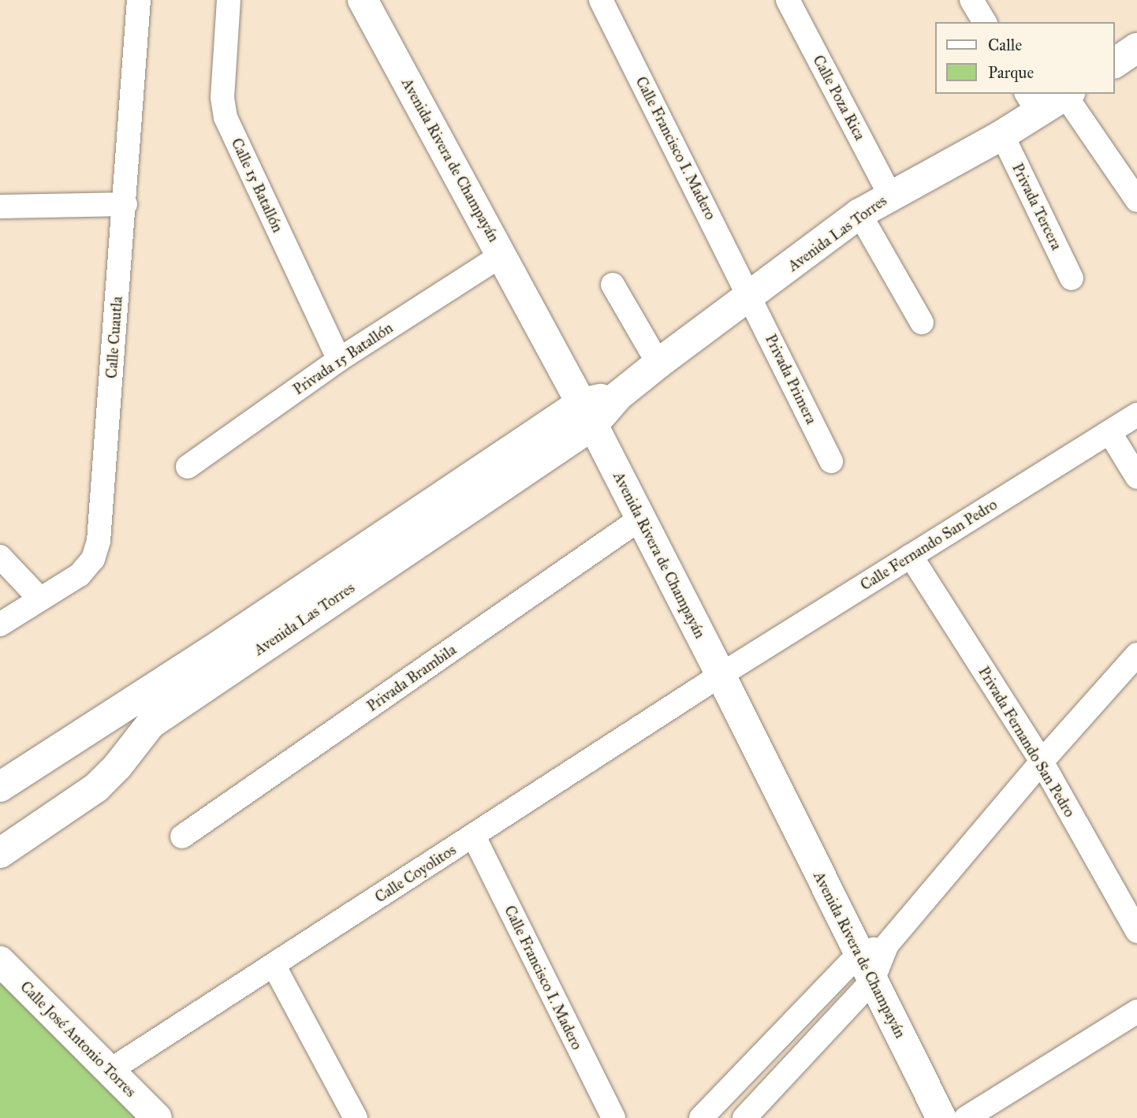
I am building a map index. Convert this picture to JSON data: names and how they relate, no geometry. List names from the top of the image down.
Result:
{
  "streets": {
    "main road": ["Avenida Rivera de Champayán", "Avenida Las Torres", "Calle José Antonio Torres"],
    "street": [
      "Calle Poza Rica",
      "Calle Francisco I. Madero",
      "Calle 15 Batallón",
      "Privada Tercera",
      "Calle Cuautla",
      "Privada 15 Batallón",
      "Privada Primera",
      "Calle Fernando San Pedro",
      "Privada Brambila",
      "Privada Fernando San Pedro",
      "Calle Coyolitos"
    ]
  },
  "crossings": [
    ["Calle Poza Rica", "Avenida Las Torres"],
    ["Calle Francisco I. Madero", "Avenida Las Torres"],
    ["Calle Francisco I. Madero", "Privada Primera"],
    ["Calle Francisco I. Madero", "Calle Coyolitos"],
    ["Avenida Rivera de Champayán", "Avenida Las Torres"],
    ["Avenida Rivera de Champayán", "Privada 15 Batallón"],
    ["Avenida Rivera de Champayán", "Calle Fernando San Pedro"],
    ["Avenida Rivera de Champayán", "Privada Brambila"],
    ["Avenida Rivera de Champayán", "Calle Coyolitos"],
    ["Calle 15 Batallón", "Privada 15 Batallón"],
    ["Privada Tercera", "Avenida Las Torres"],
    ["Avenida Las Torres", "Privada Primera"],
    ["Calle Fernando San Pedro", "Privada Fernando San Pedro"],
    ["Calle Fernando San Pedro", "Calle Coyolitos"],
    ["Calle Coyolitos", "Calle José Antonio Torres"]
  ],
  "legend": ["Calle", "Parque"]
}
